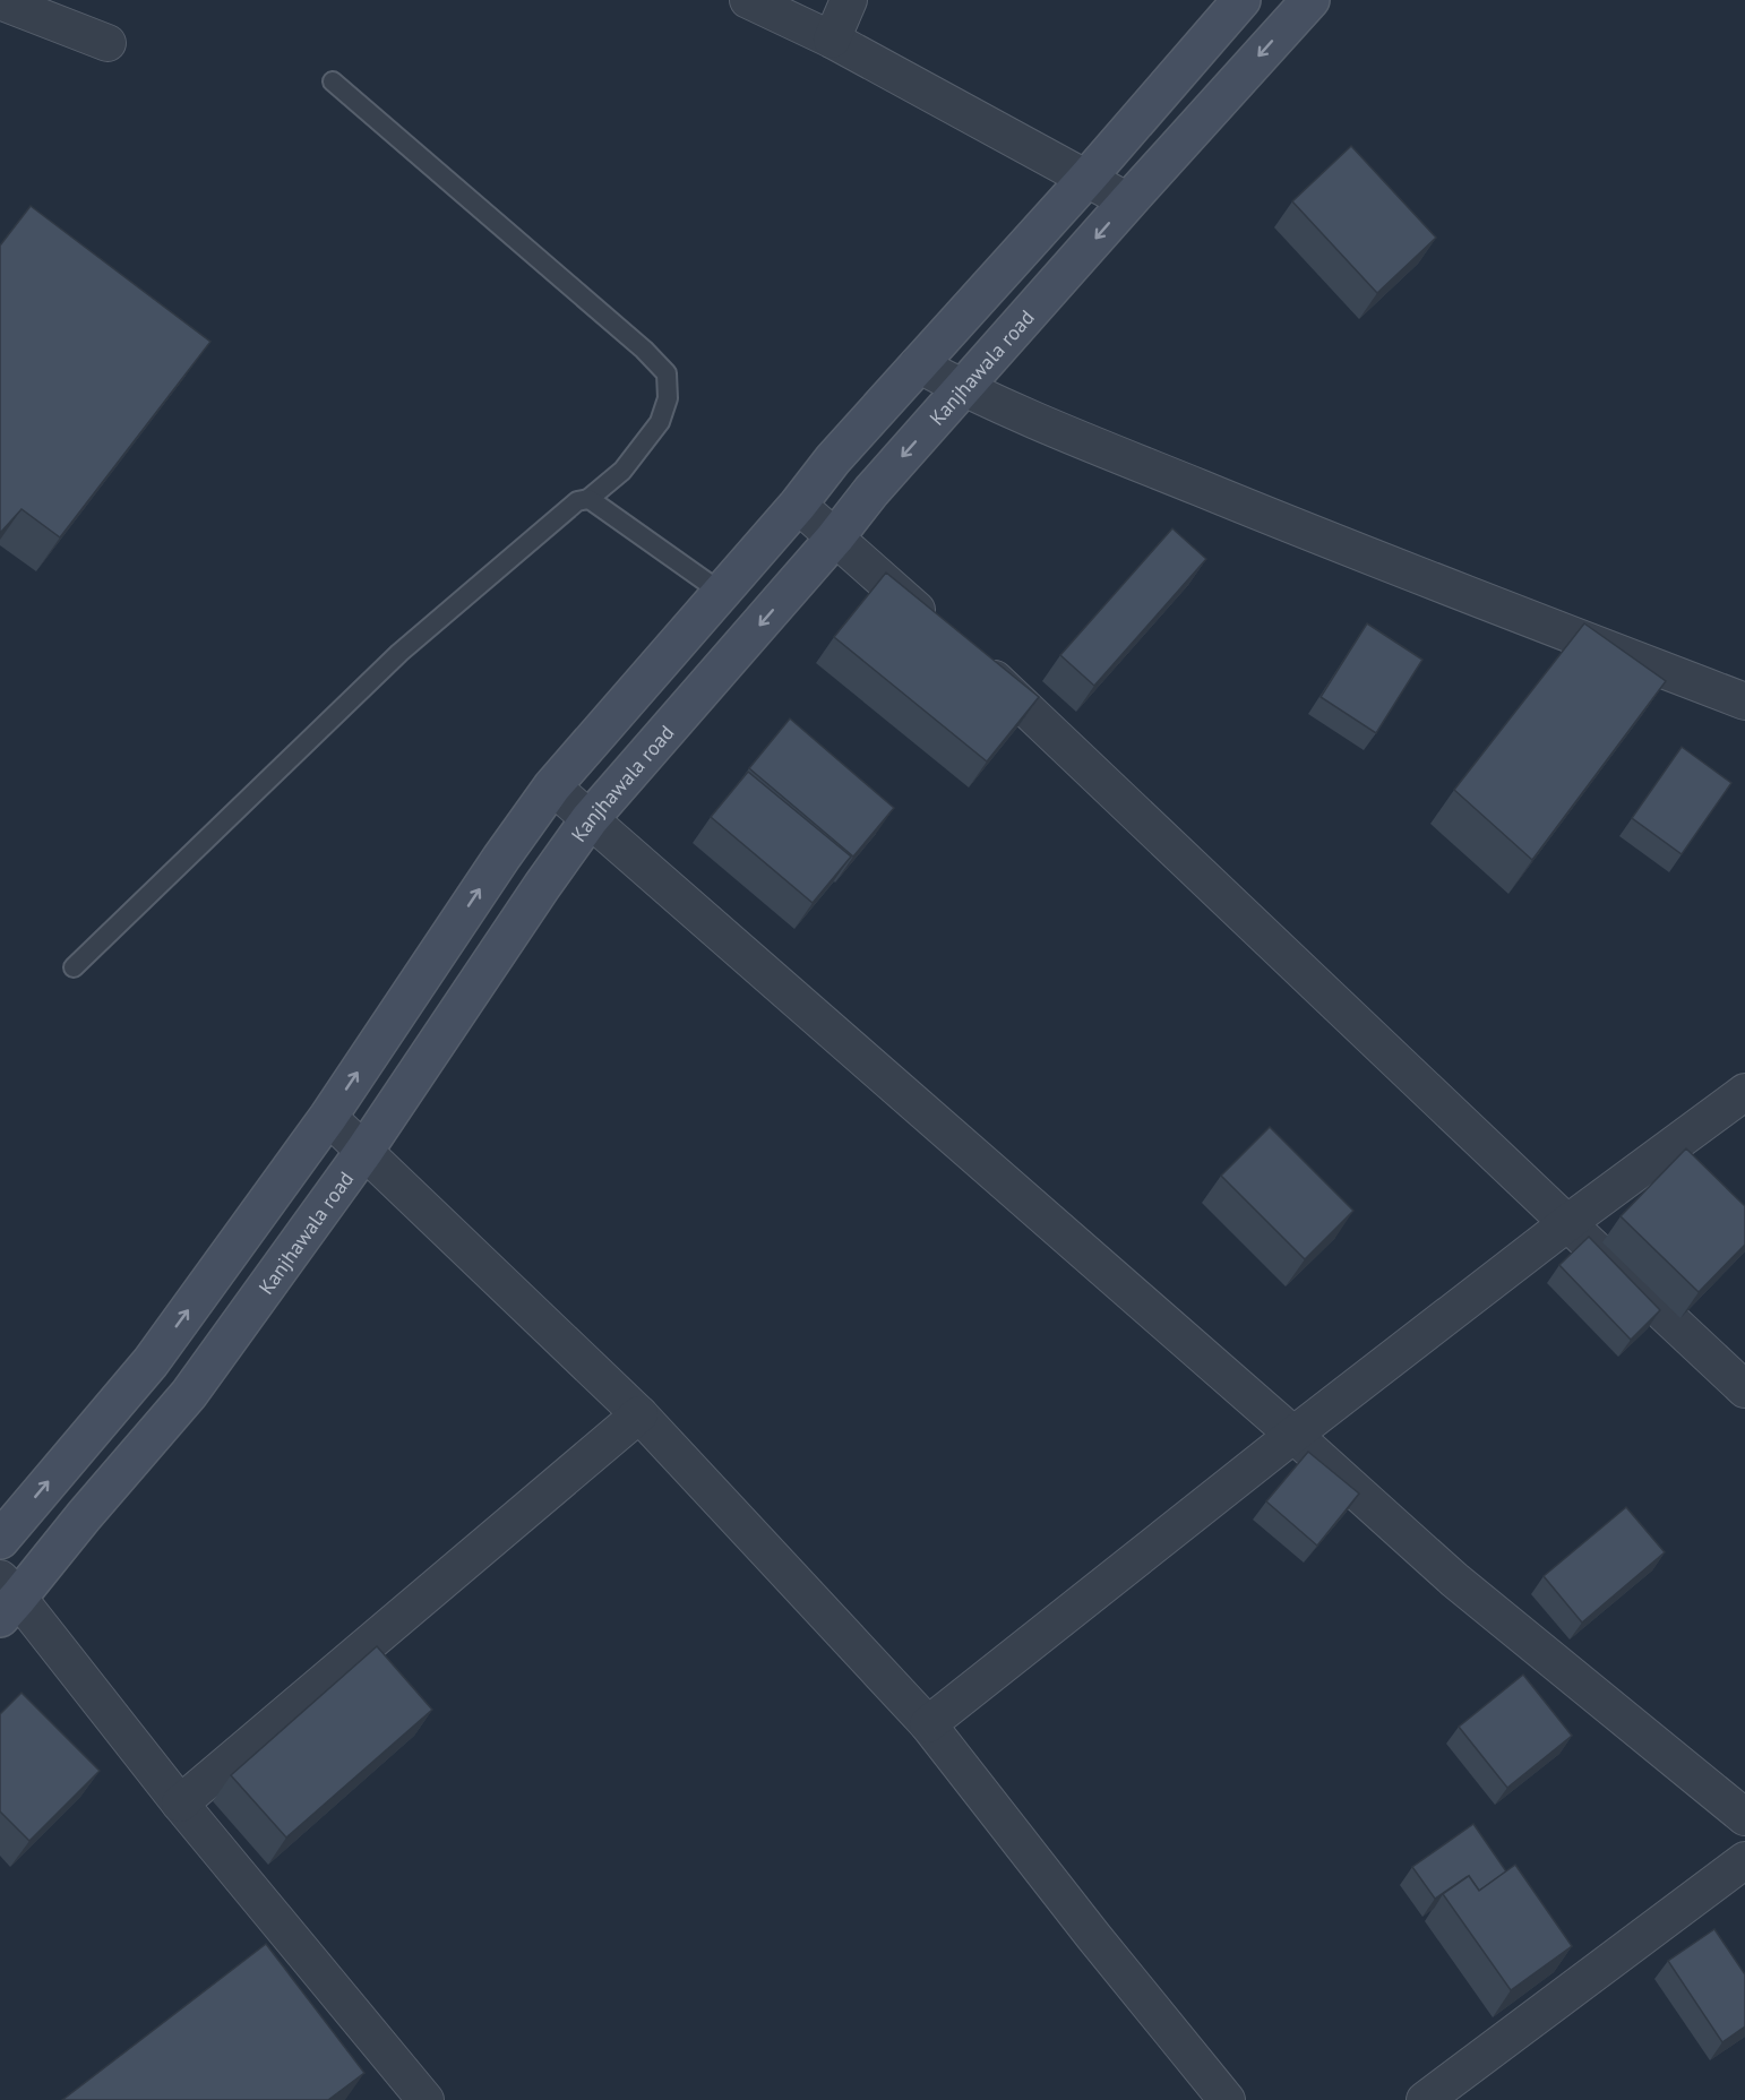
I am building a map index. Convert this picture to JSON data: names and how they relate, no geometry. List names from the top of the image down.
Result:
{
  "streets": {
    "main road": ["Kanjhawala road"]
  }
}
